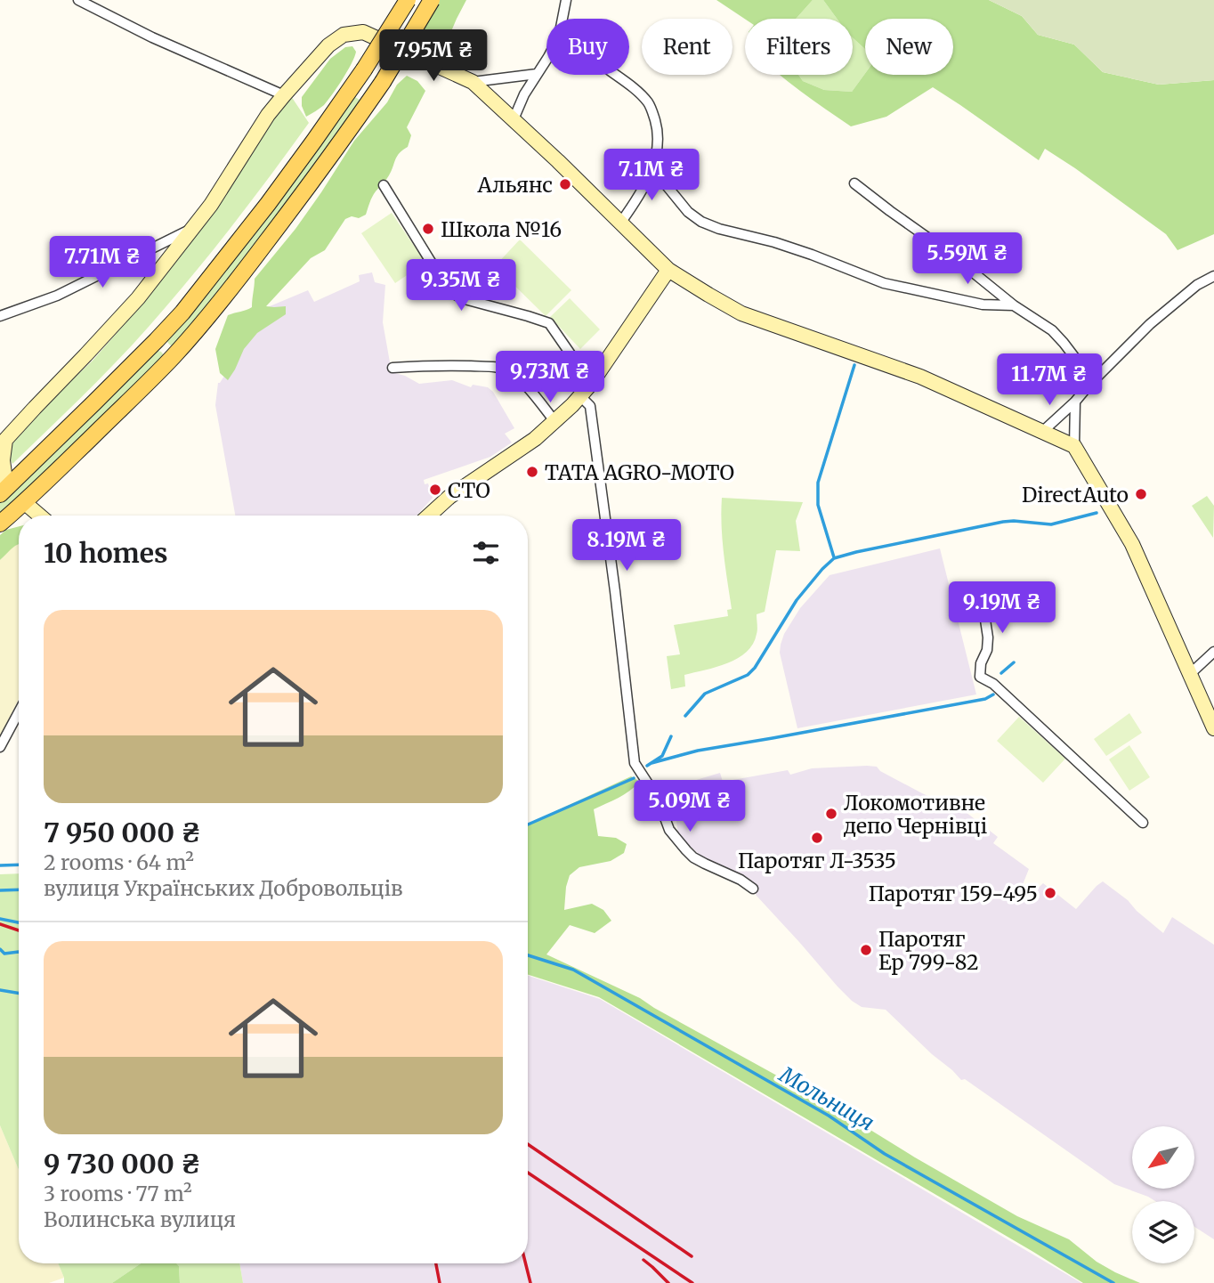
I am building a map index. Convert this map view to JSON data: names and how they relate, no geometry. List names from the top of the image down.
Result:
{
  "water": ["Мольниця"],
  "places": [
    "Альянс",
    "Школа №16",
    "TATA AGRO-MOTO",
    "СТО",
    "DirectAuto",
    "Локомотивне депо Чернівці",
    "Паротяг Л-3535",
    "Паротяг 159-495",
    "Паротяг Ер 799-82"
  ],
  "north": "bottom left",
  "page": {
    "chip": [
      "Buy",
      "Rent",
      "Filters",
      "New"
    ],
    "price": [
      "7.95M ₴",
      "7.1M ₴",
      "5.59M ₴",
      "7.71M ₴",
      "9.35M ₴",
      "9.73M ₴",
      "11.7M ₴",
      "8.19M ₴",
      "9.19M ₴",
      "5.09M ₴"
    ],
    "heading": "10 homes",
    "list": [
      {
        "name": "7 950 000 ₴",
        "note": "2 rooms · 64 m² · вулиця Українських Добровольців"
      },
      {
        "name": "9 730 000 ₴",
        "note": "3 rooms · 77 m² · Волинська вулиця"
      }
    ]
  }
}
